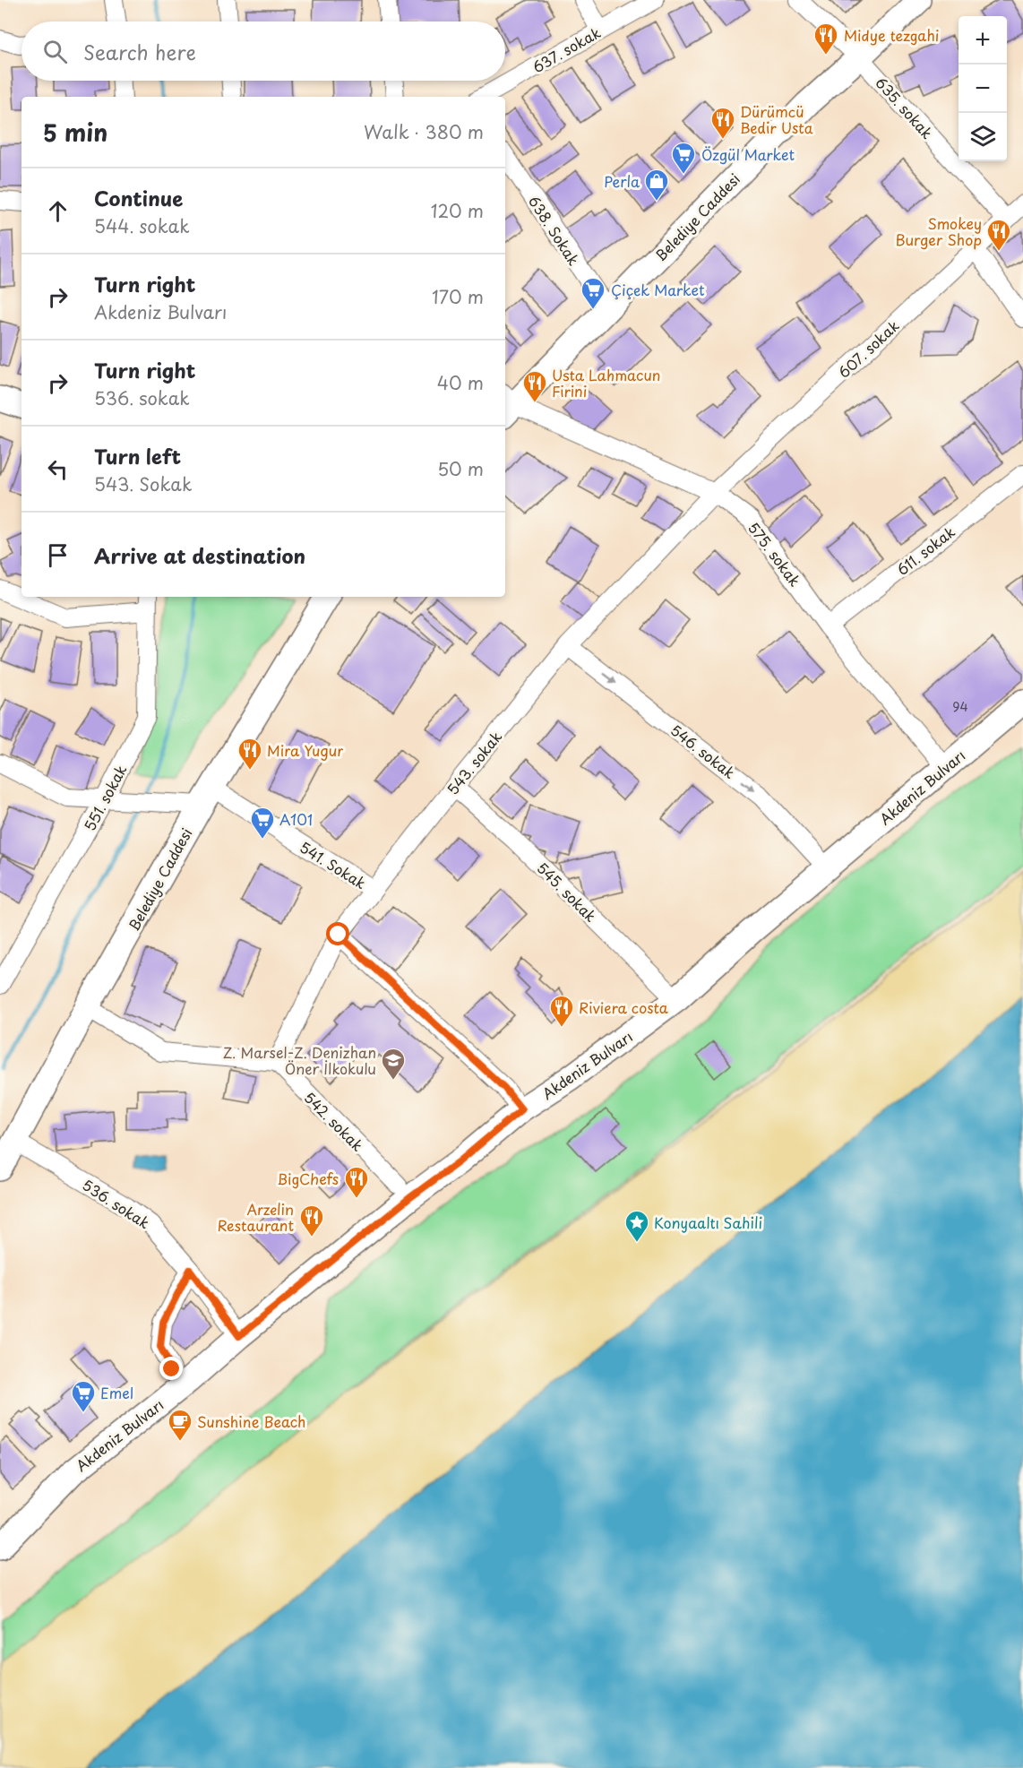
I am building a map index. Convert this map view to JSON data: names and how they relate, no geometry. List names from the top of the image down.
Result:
{
  "streets": {
    "main road": ["Belediye Caddesi", "Akdeniz Bulvarı"],
    "street": [
      "637. sokak",
      "635. sokak",
      "638. Sokak",
      "607. sokak",
      "611. sokak",
      "575. sokak",
      "546. sokak",
      "543. sokak",
      "551. sokak",
      "541. Sokak",
      "545. sokak",
      "542. sokak",
      "536. sokak"
    ]
  },
  "crossings": [
    ["635. sokak", "Belediye Caddesi"],
    ["635. sokak", "607. sokak"],
    ["Belediye Caddesi", "638. Sokak"],
    ["Belediye Caddesi", "575. sokak"],
    ["Belediye Caddesi", "541. Sokak"],
    ["Belediye Caddesi", "536. sokak"],
    ["607. sokak", "575. sokak"],
    ["607. sokak", "543. sokak"],
    ["611. sokak", "575. sokak"],
    ["575. sokak", "543. sokak"],
    ["575. sokak", "Akdeniz Bulvarı"],
    ["546. sokak", "543. sokak"],
    ["546. sokak", "Akdeniz Bulvarı"],
    ["543. sokak", "541. Sokak"],
    ["543. sokak", "545. sokak"],
    ["543. sokak", "542. sokak"],
    ["Akdeniz Bulvarı", "545. sokak"],
    ["Akdeniz Bulvarı", "536. sokak"]
  ],
  "one_way": ["546. sokak"],
  "places": {
    "restaurant": [
      "Midye tezgahi",
      "Dürümcü Bedir Usta",
      "Smokey Burger Shop",
      "Usta Lahmacun Firini",
      "Mira Yugur",
      "Riviera costa",
      "BigChefs",
      "Arzelin Restaurant"
    ],
    "supermarket": [
      "Özgül Market",
      "Çiçek Market",
      "A101",
      "Emel"
    ],
    "shop": ["Perla"],
    "school or university": ["Z. Marsel-Z. Denizhan Öner İlkokulu"],
    "place": ["Konyaaltı Sahili"],
    "cafe": ["Sunshine Beach"]
  },
  "house_numbers": ["94"],
  "page": {
    "map_buttons": ["+", "−"],
    "search": "Search here",
    "heading": ["5 min", "Walk · 380 m"],
    "list": [
      ["Continue", "544. sokak", "120 m"],
      ["Turn right", "Akdeniz Bulvarı", "170 m"],
      ["Turn right", "536. sokak", "40 m"],
      ["Turn left", "543. Sokak", "50 m"],
      "Arrive at destination"
    ]
  }
}
